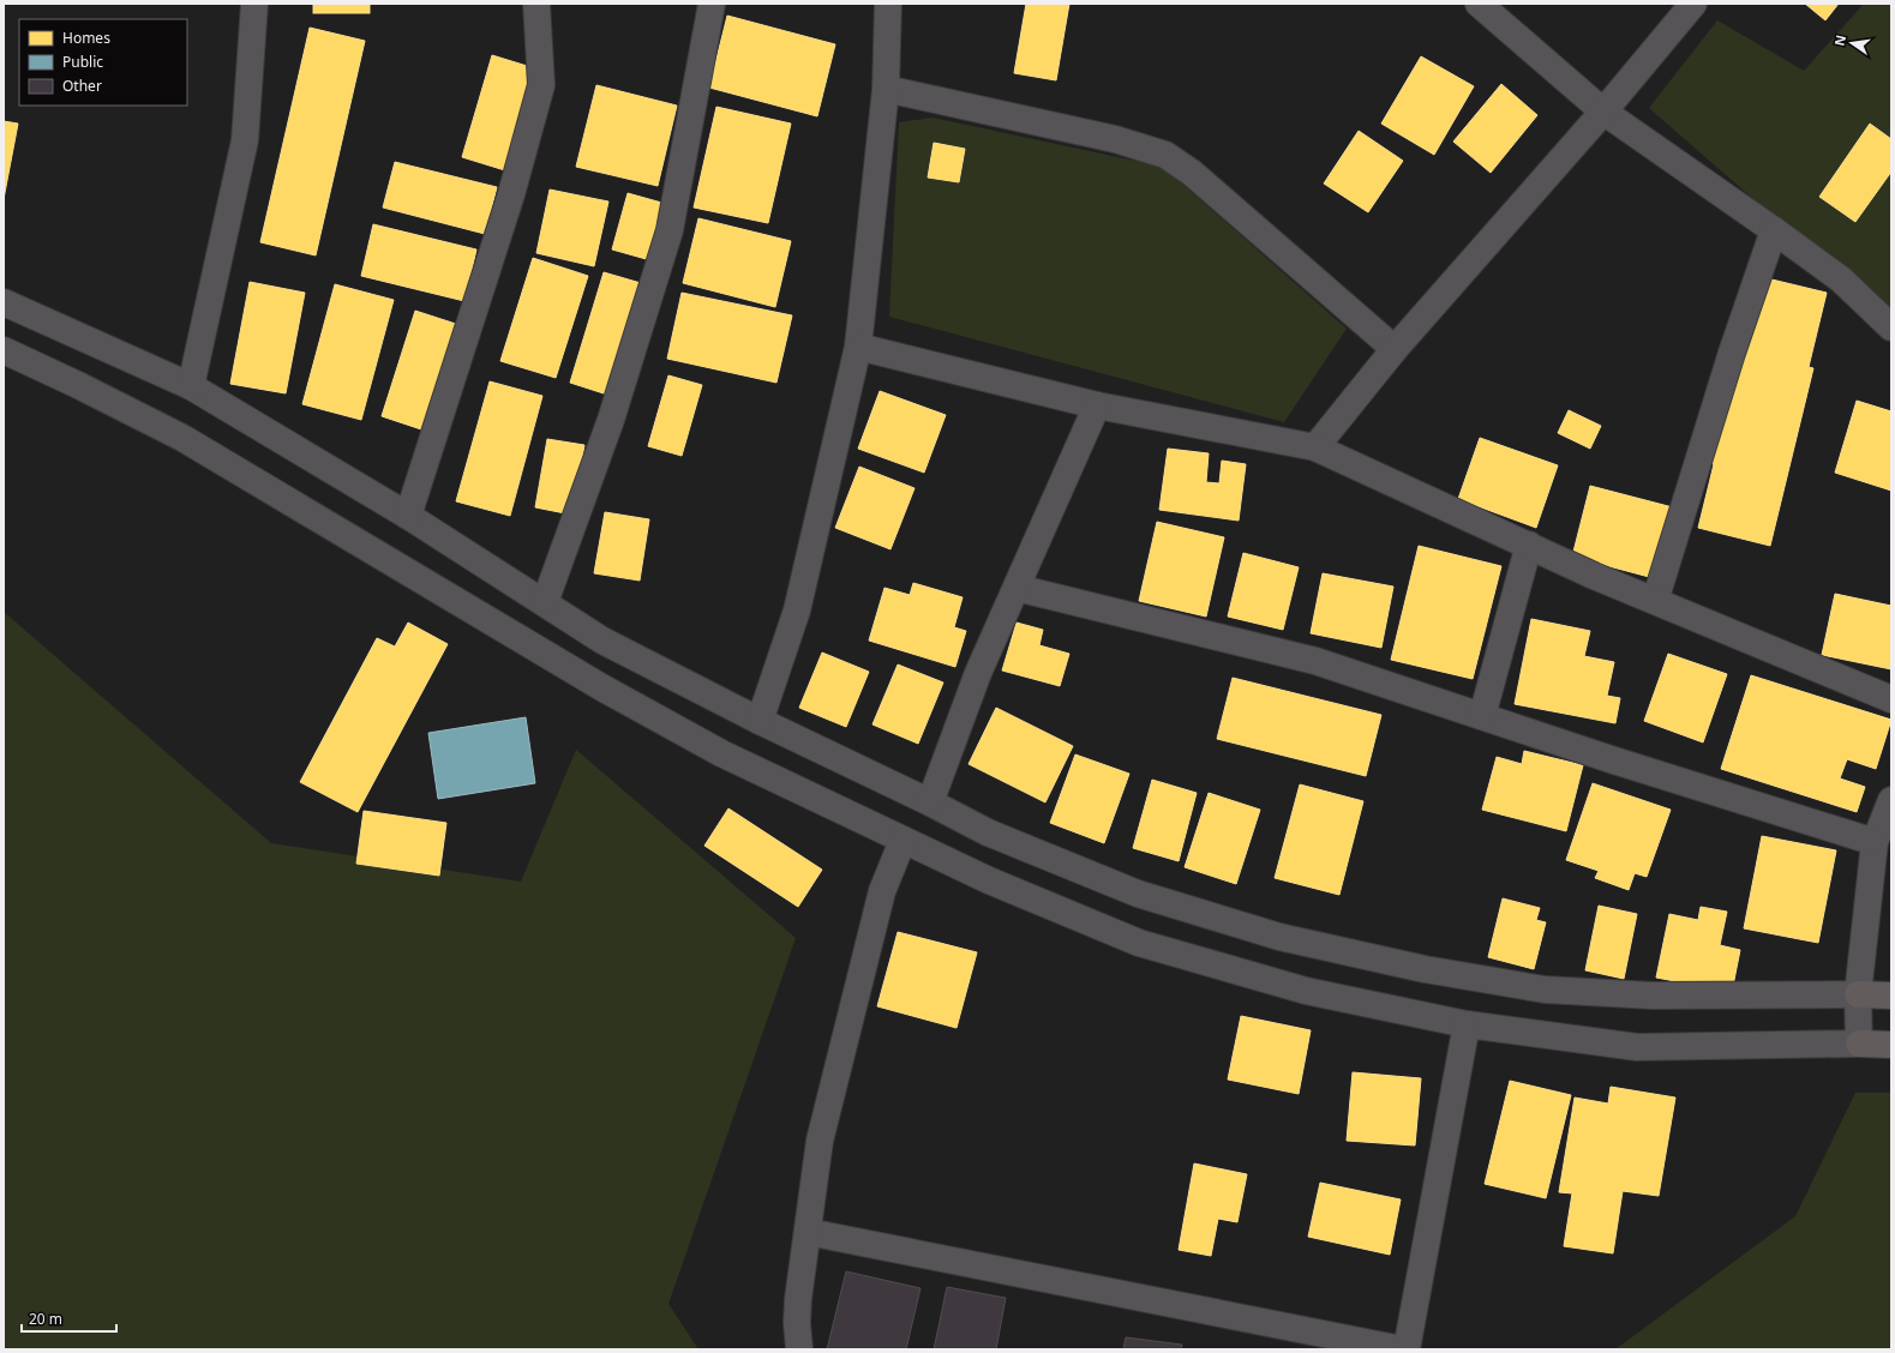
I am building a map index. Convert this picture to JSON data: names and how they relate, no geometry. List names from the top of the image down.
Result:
{
  "legend": ["Homes", "Public", "Other"],
  "scale_bar": "20 m",
  "north": "left"
}
